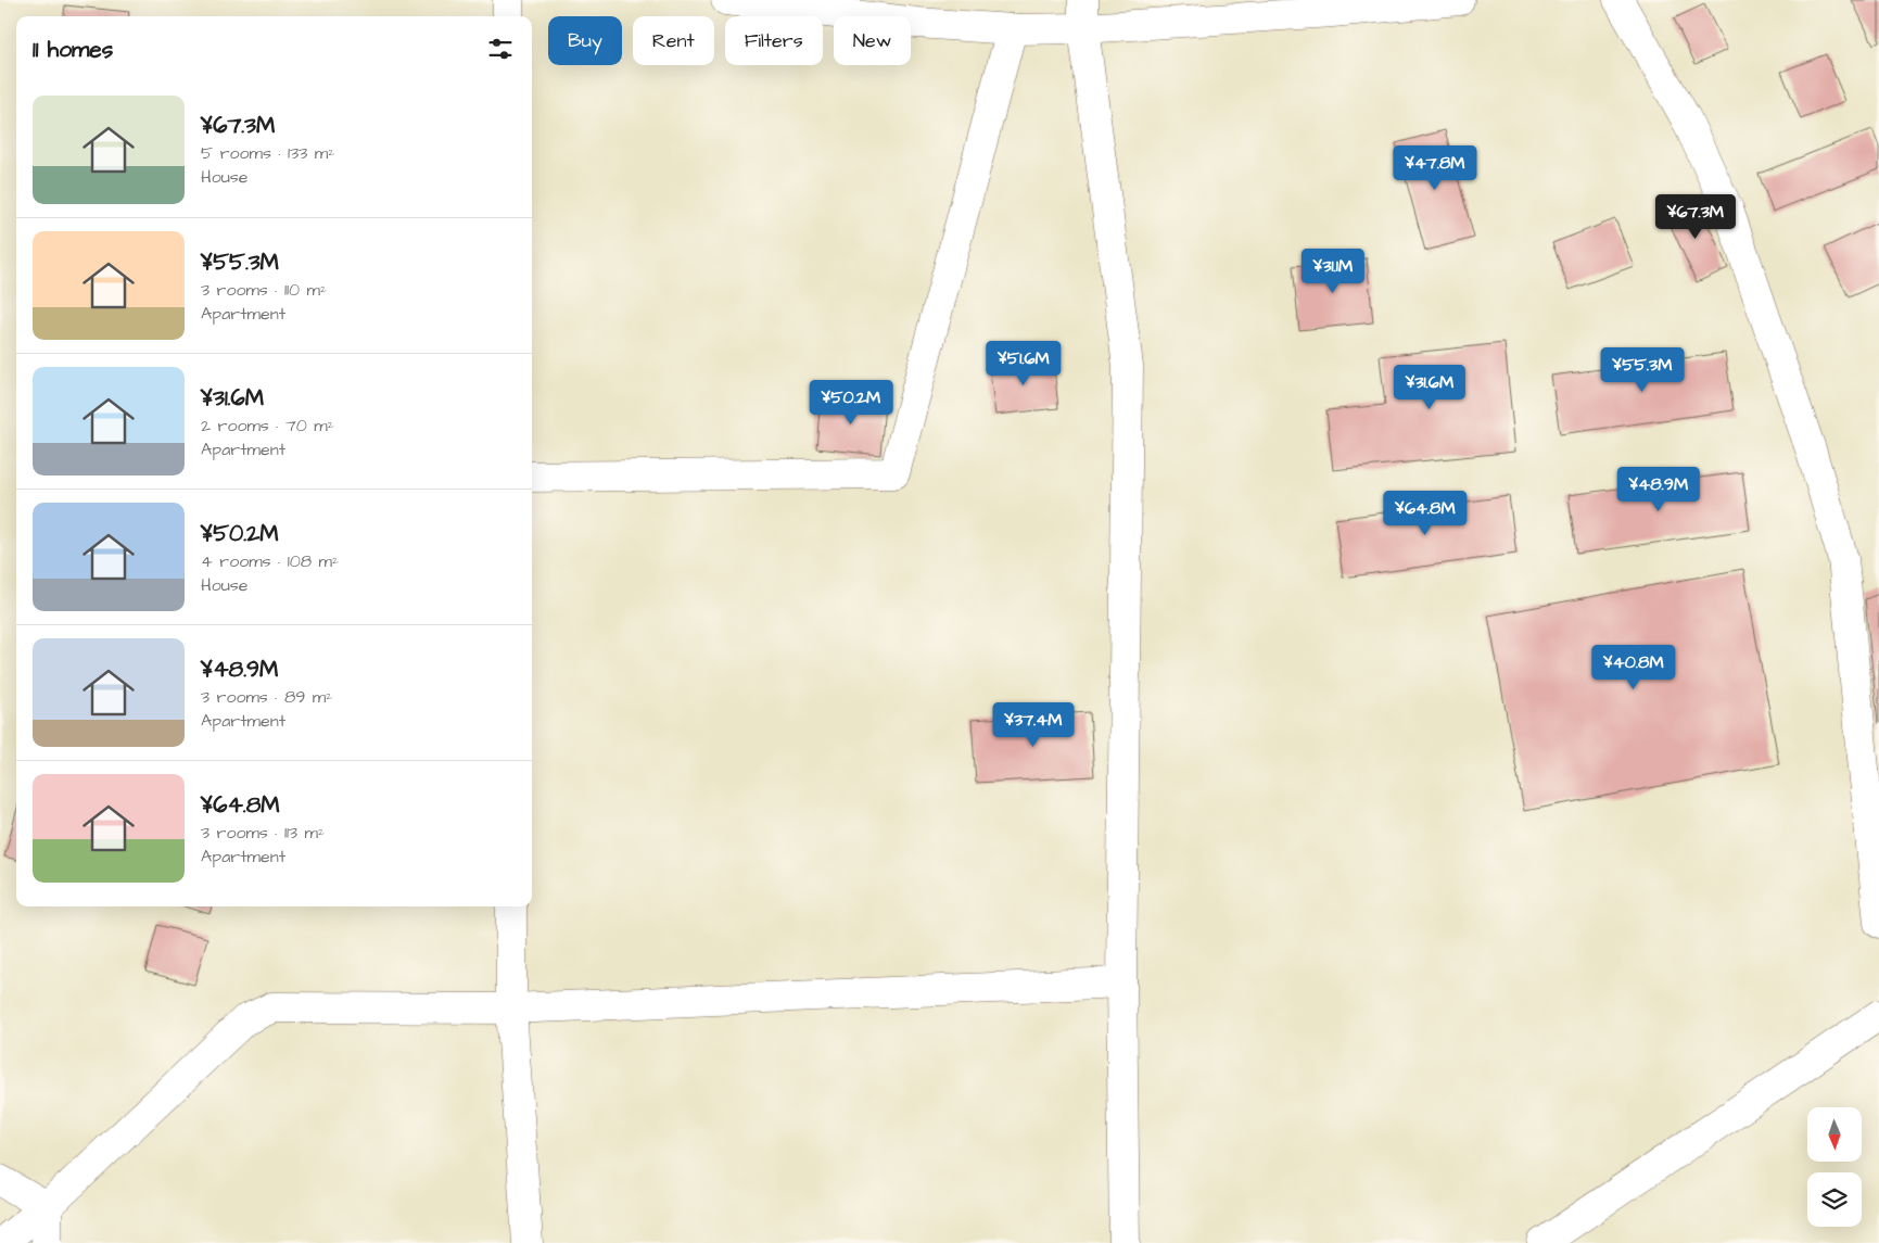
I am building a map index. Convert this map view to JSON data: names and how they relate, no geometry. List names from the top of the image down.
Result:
{
  "north": "bottom",
  "page": {
    "chip": [
      "Buy",
      "Rent",
      "Filters",
      "New"
    ],
    "heading": "11 homes",
    "list": [
      {
        "name": "¥67.3M",
        "note": "5 rooms · 133 m² · House"
      },
      {
        "name": "¥55.3M",
        "note": "3 rooms · 110 m² · Apartment"
      },
      {
        "name": "¥31.6M",
        "note": "2 rooms · 70 m² · Apartment"
      },
      {
        "name": "¥50.2M",
        "note": "4 rooms · 108 m² · House"
      },
      {
        "name": "¥48.9M",
        "note": "3 rooms · 89 m² · Apartment"
      },
      {
        "name": "¥64.8M",
        "note": "3 rooms · 113 m² · Apartment"
      }
    ],
    "price": [
      "¥47.8M",
      "¥67.3M",
      "¥31.1M",
      "¥51.6M",
      "¥55.3M",
      "¥31.6M",
      "¥50.2M",
      "¥48.9M",
      "¥64.8M",
      "¥40.8M",
      "¥37.4M"
    ]
  }
}
